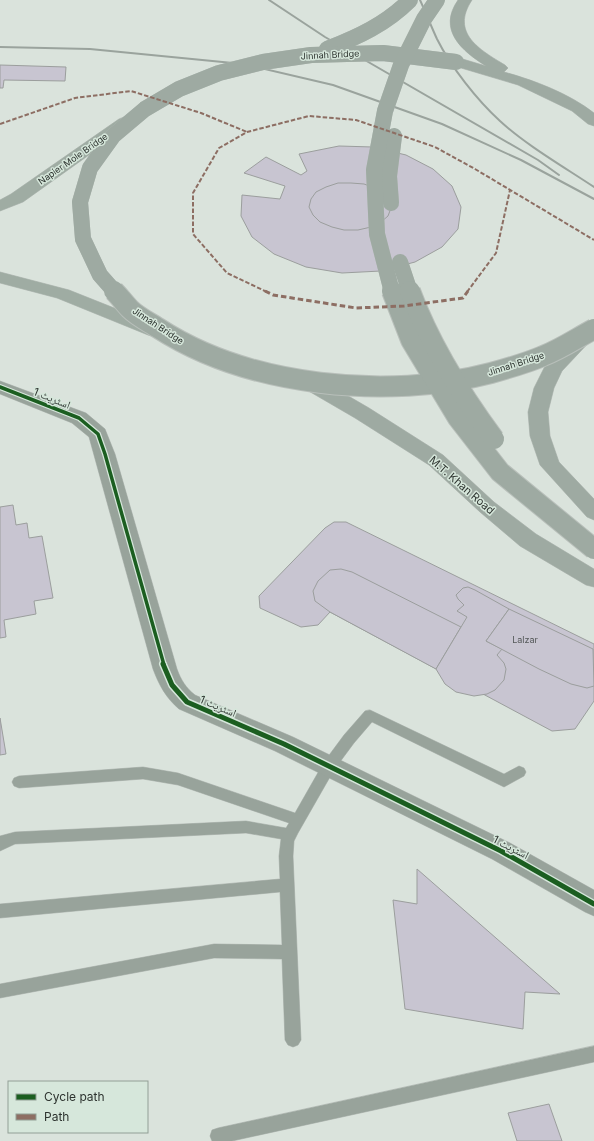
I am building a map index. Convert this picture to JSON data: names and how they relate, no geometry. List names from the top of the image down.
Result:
{
  "streets": {
    "highway": ["Jinnah Bridge", "M.T. Khan Road"],
    "main road": ["Napier Mole Bridge"],
    "street": ["اسٹریٹ 1"]
  },
  "crossings": [
    ["Jinnah Bridge", "Napier Mole Bridge"],
    ["Jinnah Bridge", "M.T. Khan Road"]
  ],
  "house_numbers": ["Lalzar"],
  "legend": ["Cycle path", "Path"]
}
